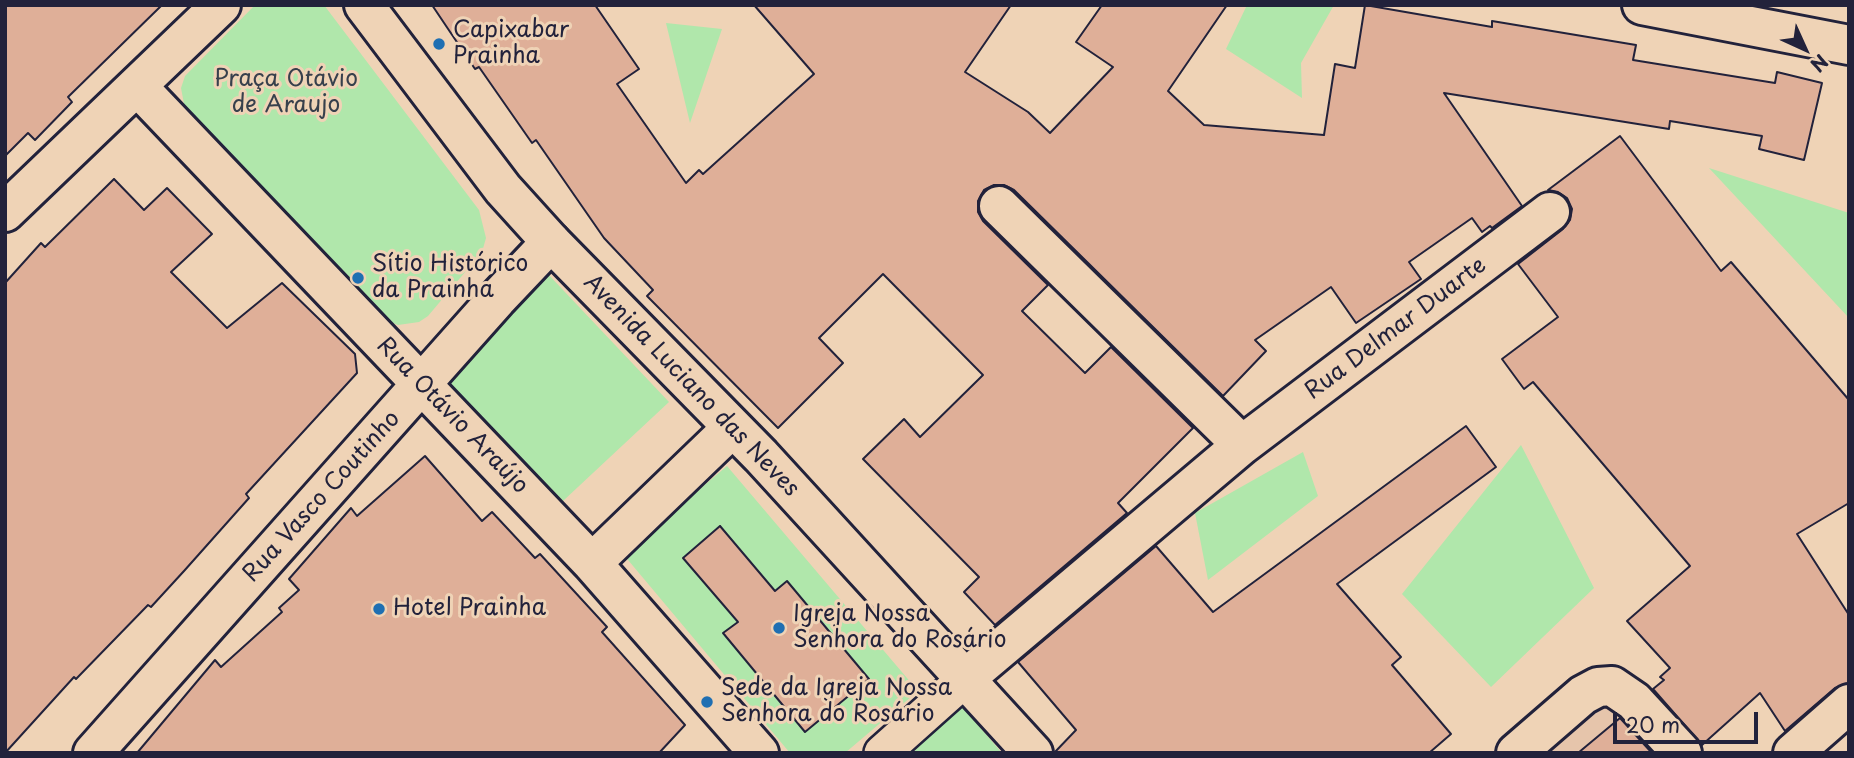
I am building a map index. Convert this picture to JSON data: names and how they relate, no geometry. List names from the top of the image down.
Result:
{
  "streets": {
    "street": [
      "Rua Delmar Duarte",
      "Avenida Luciano das Neves",
      "Rua Otávio Araújo",
      "Rua Vasco Coutinho"
    ]
  },
  "crossings": [
    ["Rua Delmar Duarte", "Avenida Luciano das Neves"],
    ["Avenida Luciano das Neves", "Rua Vasco Coutinho"],
    ["Rua Otávio Araújo", "Rua Vasco Coutinho"]
  ],
  "parks": ["Praça Otávio de Araujo"],
  "places": [
    "Capixabar Prainha",
    "Sítio Histórico da Prainha",
    "Hotel Prainha",
    "Igreja Nossa Senhora do Rosário",
    "Sede da Igreja Nossa Senhora do Rosário"
  ],
  "scale_bar": "20 m",
  "north": "bottom right"
}
